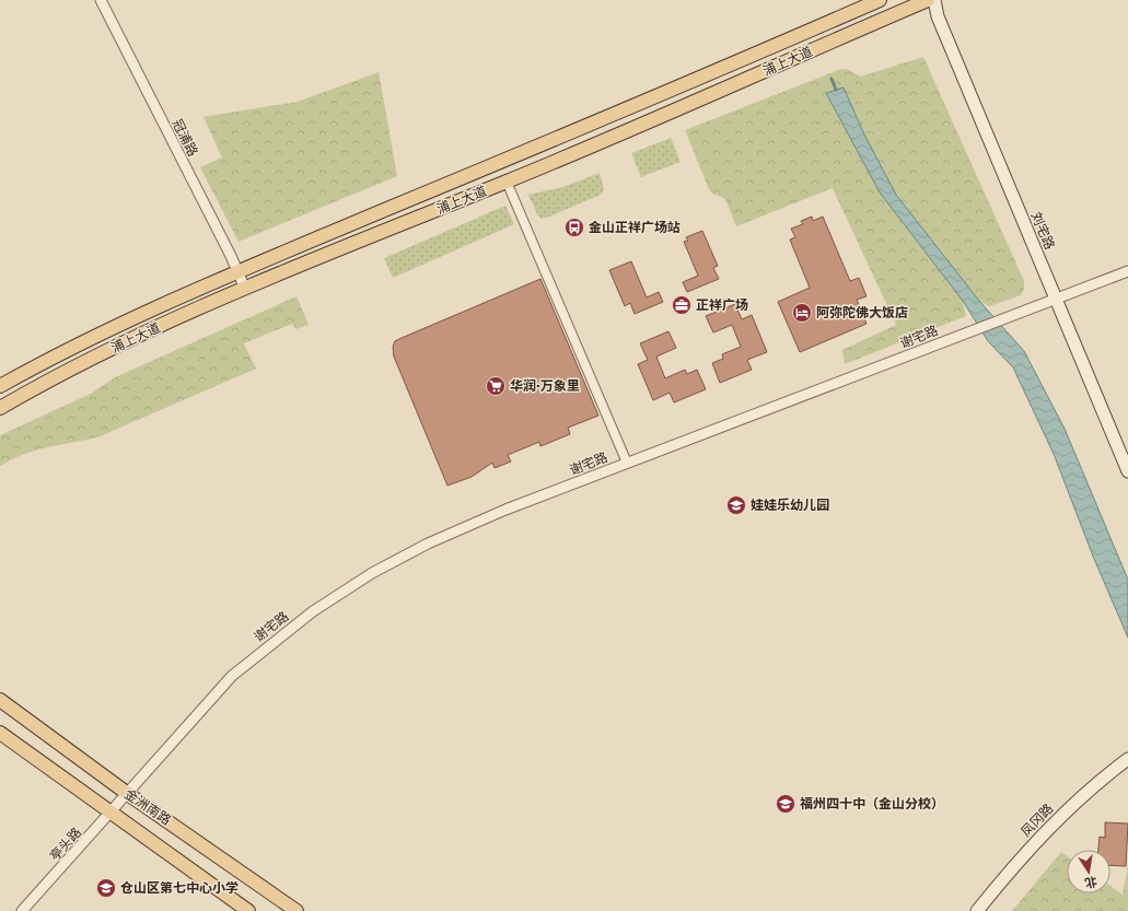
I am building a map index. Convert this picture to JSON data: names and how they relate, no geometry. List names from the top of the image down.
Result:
{
  "streets": {
    "main road": [
      "浦上大道",
      "刘宅路",
      "金洲南路",
      "凤冈路"
    ],
    "street": ["冠浦路", "谢宅路", "亭头路"]
  },
  "crossings": [
    ["浦上大道", "冠浦路"],
    ["刘宅路", "谢宅路"],
    ["谢宅路", "金洲南路"],
    ["谢宅路", "亭头路"],
    ["金洲南路", "亭头路"]
  ],
  "places": {
    "bus stop": ["金山正祥广场站"],
    "office": ["正祥广场"],
    "hotel": ["阿弥陀佛大饭店"],
    "supermarket": ["华润·万象里"],
    "school or university": ["娃娃乐幼儿园", "福州四十中（金山分校）", "仓山区第七中心小学"]
  },
  "north": "bottom"
}
